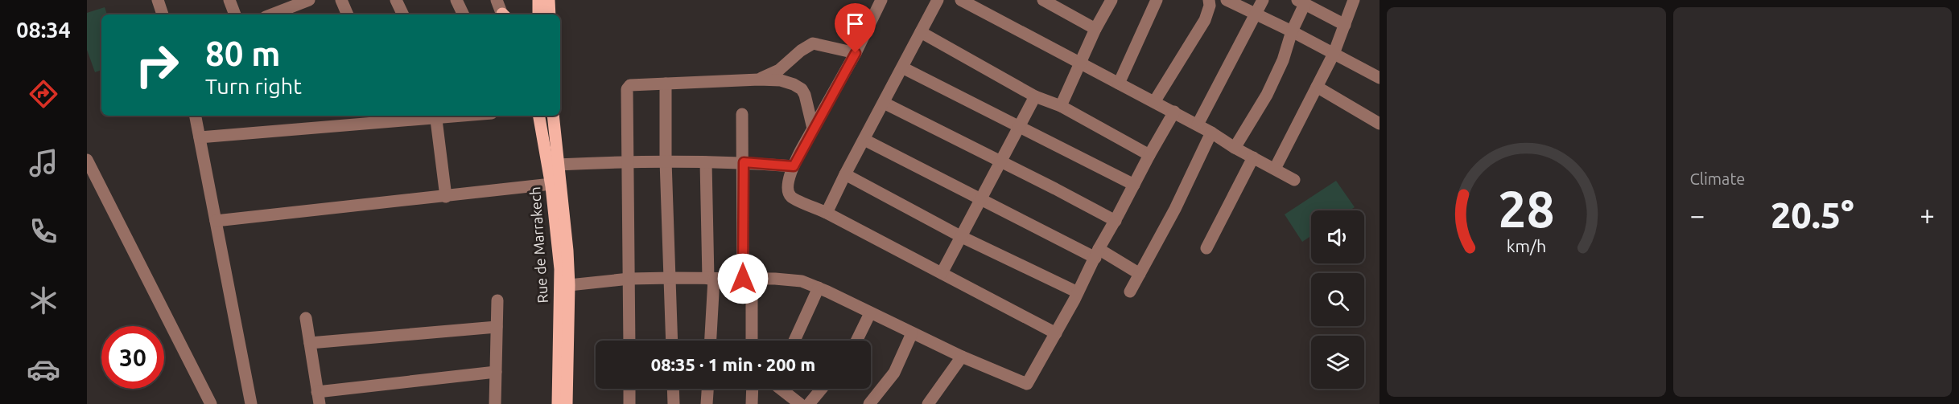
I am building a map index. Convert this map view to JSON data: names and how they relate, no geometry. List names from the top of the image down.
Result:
{
  "streets": {
    "main road": ["Rue de Marrakech"]
  },
  "page": {
    "tabs": "08:34",
    "tile": "Climate",
    "turn": ["80 m", "Turn right"],
    "heat": ["−", "20.5°", "+"],
    "limit": "30",
    "trip": "08:35 · 1 min · 200 m",
    "gauge": ["28", "km/h"]
  }
}
